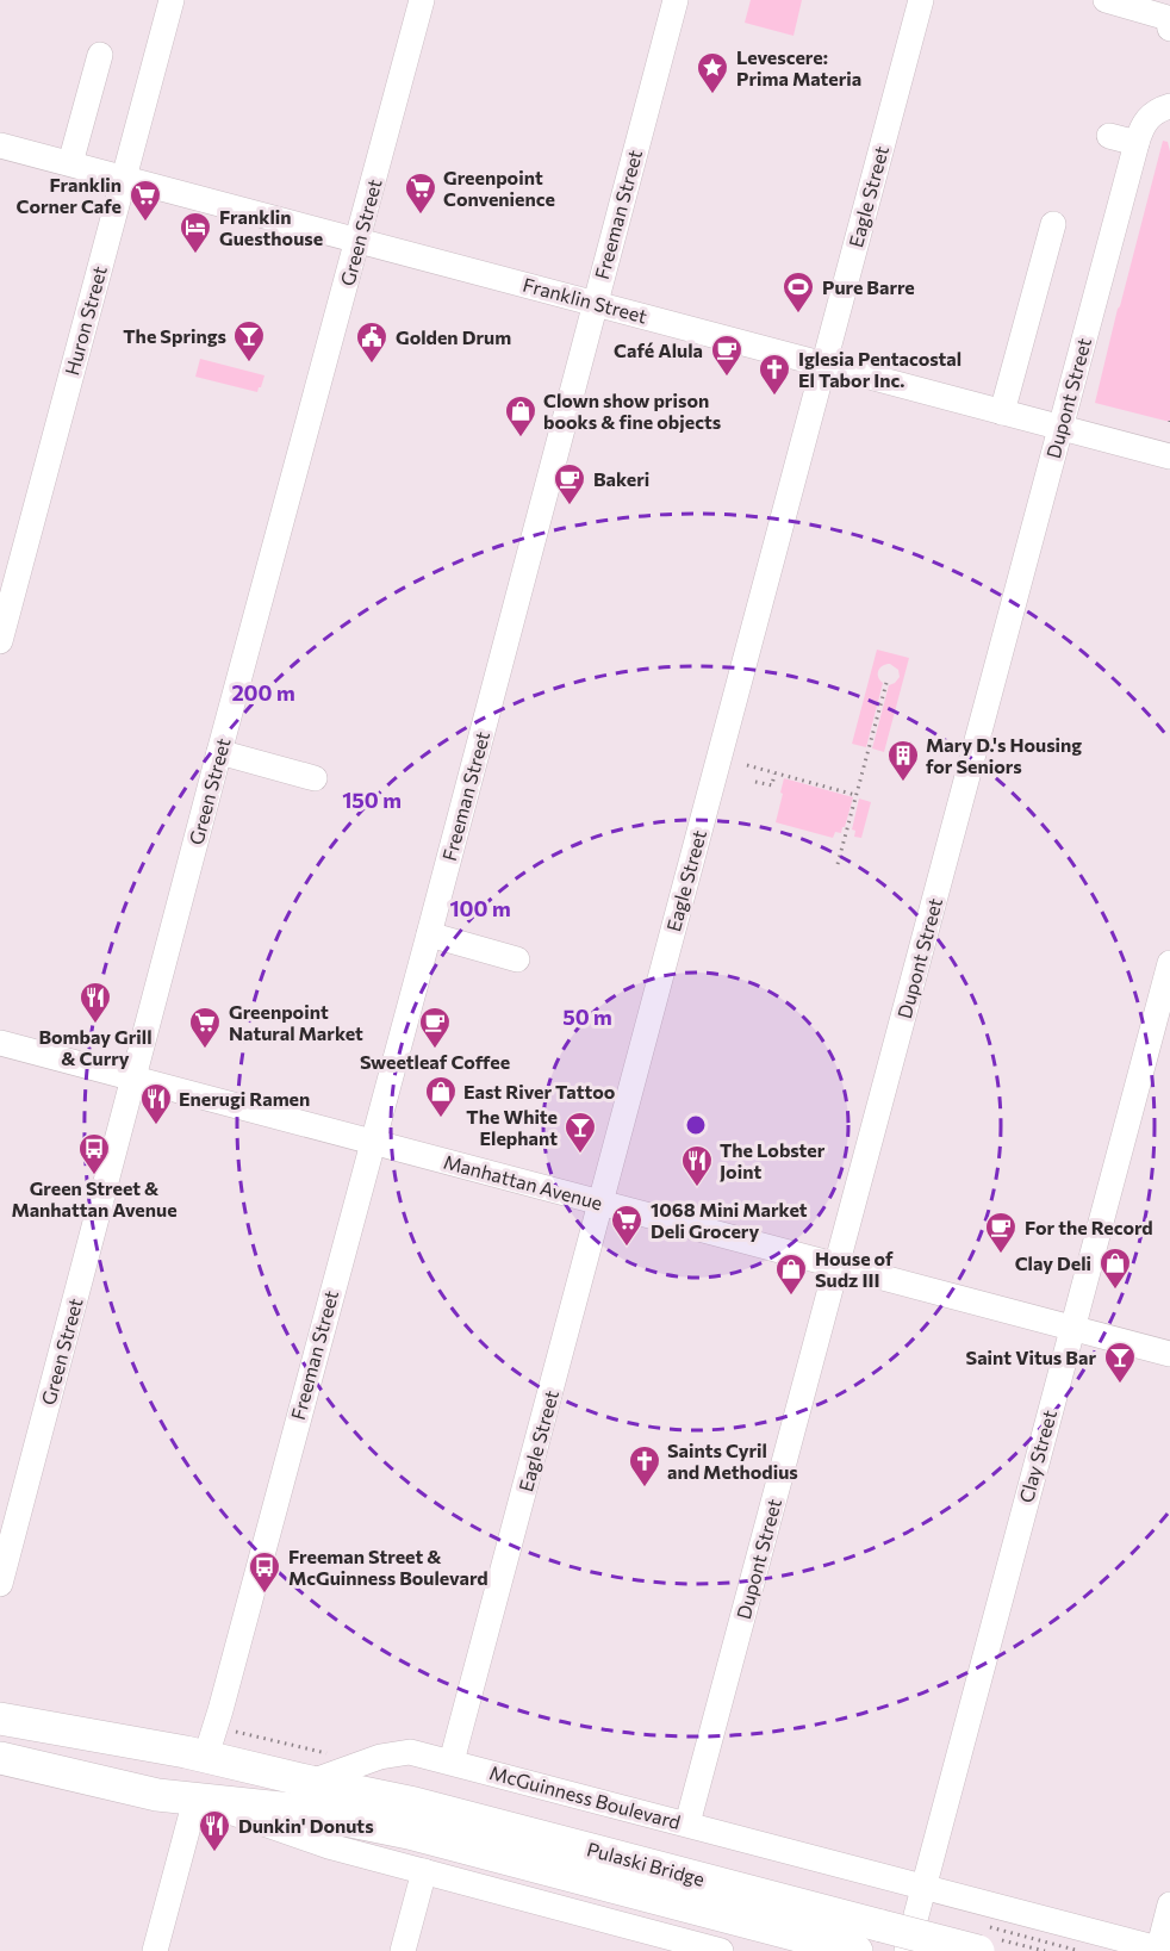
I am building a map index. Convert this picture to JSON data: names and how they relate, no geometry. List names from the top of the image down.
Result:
{
  "streets": {
    "main road": ["Pulaski Bridge"],
    "street": [
      "Eagle Street",
      "Freeman Street",
      "Green Street",
      "Franklin Street",
      "Huron Street",
      "Dupont Street",
      "Manhattan Avenue",
      "Clay Street",
      "McGuinness Boulevard"
    ]
  },
  "crossings": [
    ["Eagle Street", "Franklin Street"],
    ["Eagle Street", "Manhattan Avenue"],
    ["Eagle Street", "McGuinness Boulevard"],
    ["Freeman Street", "Franklin Street"],
    ["Freeman Street", "Manhattan Avenue"],
    ["Green Street", "Franklin Street"],
    ["Green Street", "Manhattan Avenue"],
    ["Franklin Street", "Huron Street"],
    ["Franklin Street", "Dupont Street"],
    ["Dupont Street", "Manhattan Avenue"],
    ["Dupont Street", "McGuinness Boulevard"],
    ["Manhattan Avenue", "Clay Street"],
    ["Clay Street", "McGuinness Boulevard"],
    ["McGuinness Boulevard", "Pulaski Bridge"]
  ],
  "places": {
    "place": ["Levescere: Prima Materia"],
    "supermarket": [
      "Greenpoint Convenience",
      "Franklin Corner Cafe",
      "Greenpoint Natural Market",
      "1068 Mini Market Deli Grocery"
    ],
    "hotel": ["Franklin Guesthouse"],
    "sports": ["Pure Barre"],
    "bar": ["The Springs", "The White Elephant", "Saint Vitus Bar"],
    "public building": ["Golden Drum"],
    "cafe": [
      "Café Alula",
      "Bakeri",
      "Sweetleaf Coffee",
      "For the Record"
    ],
    "church": ["Iglesia Pentacostal El Tabor Inc.", "Saints Cyril and Methodius"],
    "shop": [
      "Clown show prison books & fine objects",
      "East River Tattoo",
      "Clay Deli",
      "House of Sudz III"
    ],
    "building": ["Mary D.'s Housing for Seniors"],
    "restaurant": [
      "Bombay Grill & Curry",
      "Enerugi Ramen",
      "The Lobster Joint",
      "Dunkin' Donuts"
    ],
    "bus stop": ["Green Street & Manhattan Avenue", "Freeman Street & McGuinness Boulevard"]
  },
  "rings": [
    "200 m",
    "150 m",
    "100 m",
    "50 m"
  ]
}
